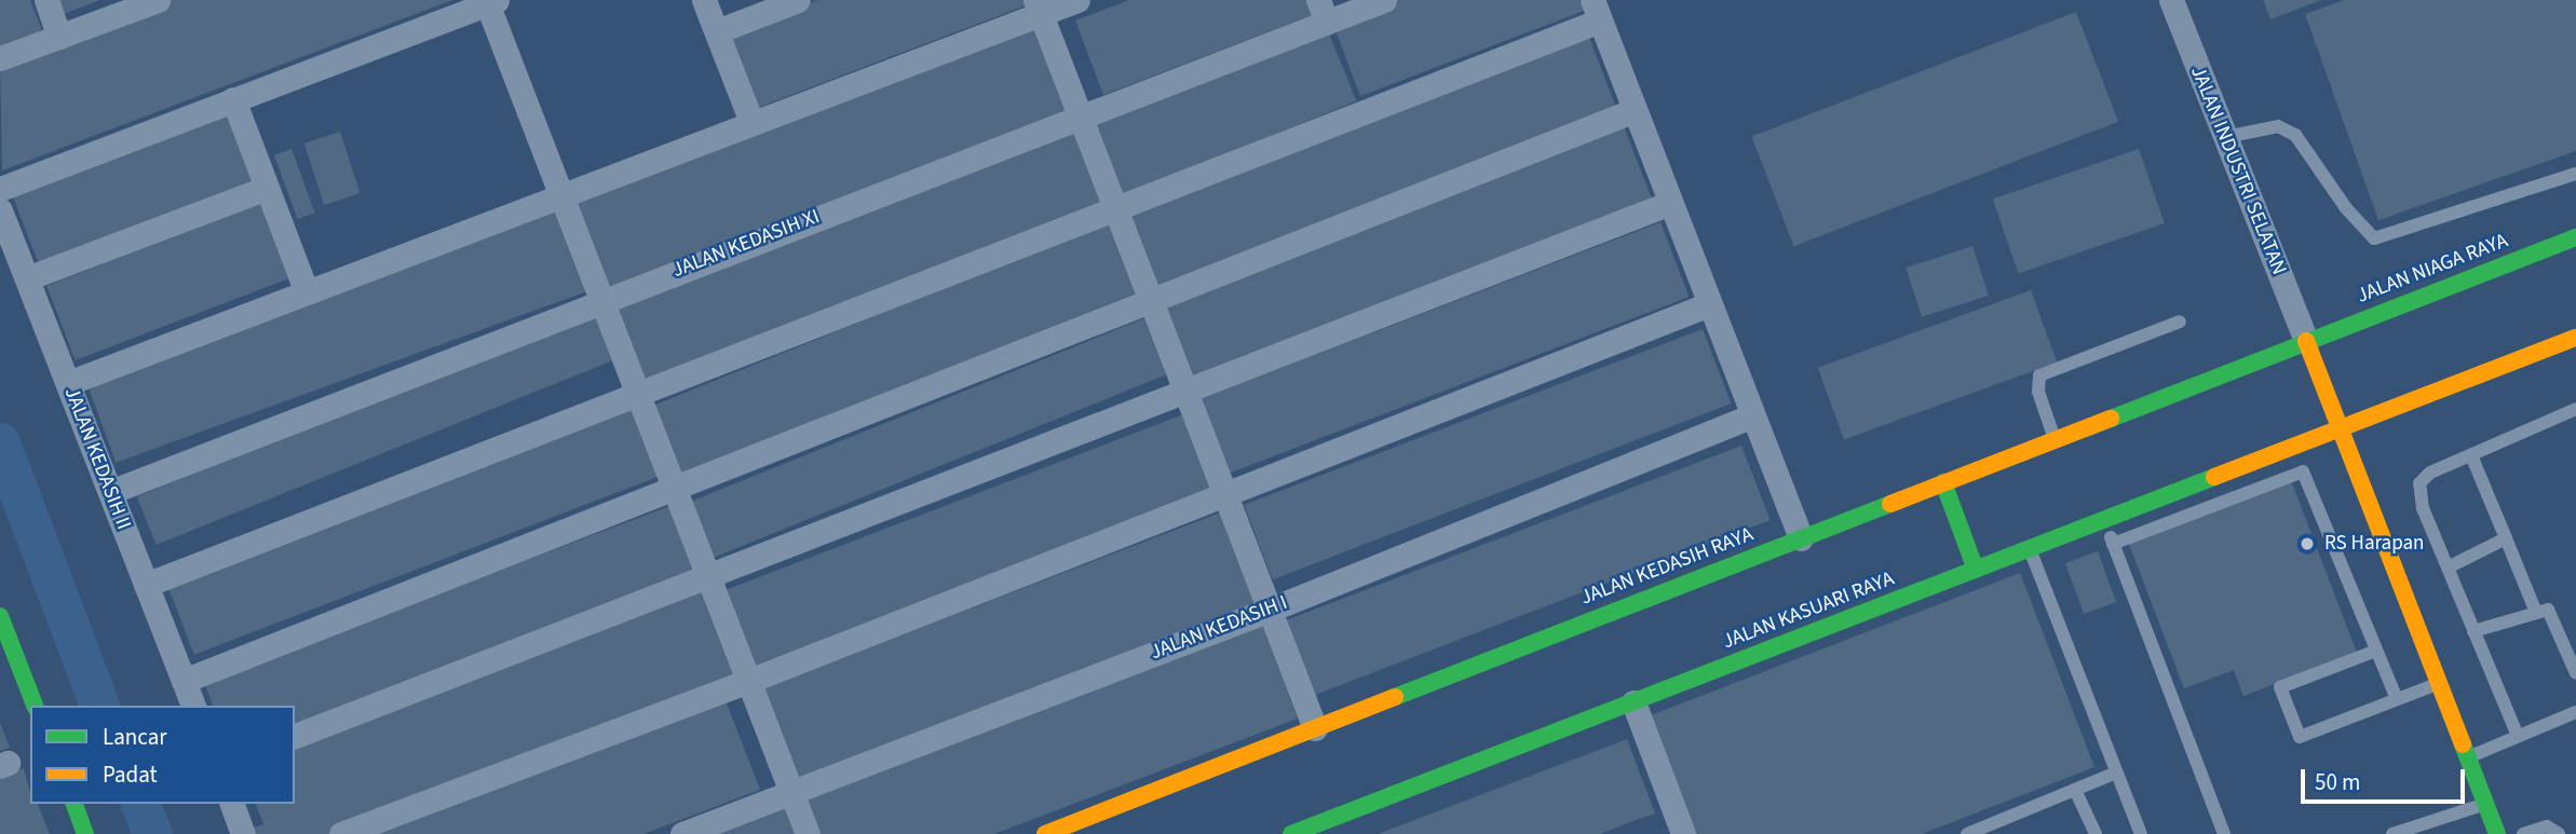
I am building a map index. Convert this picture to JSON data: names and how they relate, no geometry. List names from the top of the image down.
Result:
{
  "streets": {
    "main road": ["JALAN NIAGA RAYA", "JALAN KEDASIH RAYA", "JALAN KASUARI RAYA"],
    "street": [
      "JALAN INDUSTRI SELATAN",
      "JALAN KEDASIH XI",
      "JALAN KEDASIH II",
      "JALAN KEDASIH I"
    ]
  },
  "crossings": [
    ["JALAN INDUSTRI SELATAN", "JALAN NIAGA RAYA"],
    ["JALAN INDUSTRI SELATAN", "JALAN KEDASIH RAYA"],
    ["JALAN KEDASIH XI", "JALAN KEDASIH II"],
    ["JALAN NIAGA RAYA", "JALAN KEDASIH RAYA"]
  ],
  "places": ["RS Harapan"],
  "legend": ["Lancar", "Padat"],
  "scale_bar": "50 m"
}
